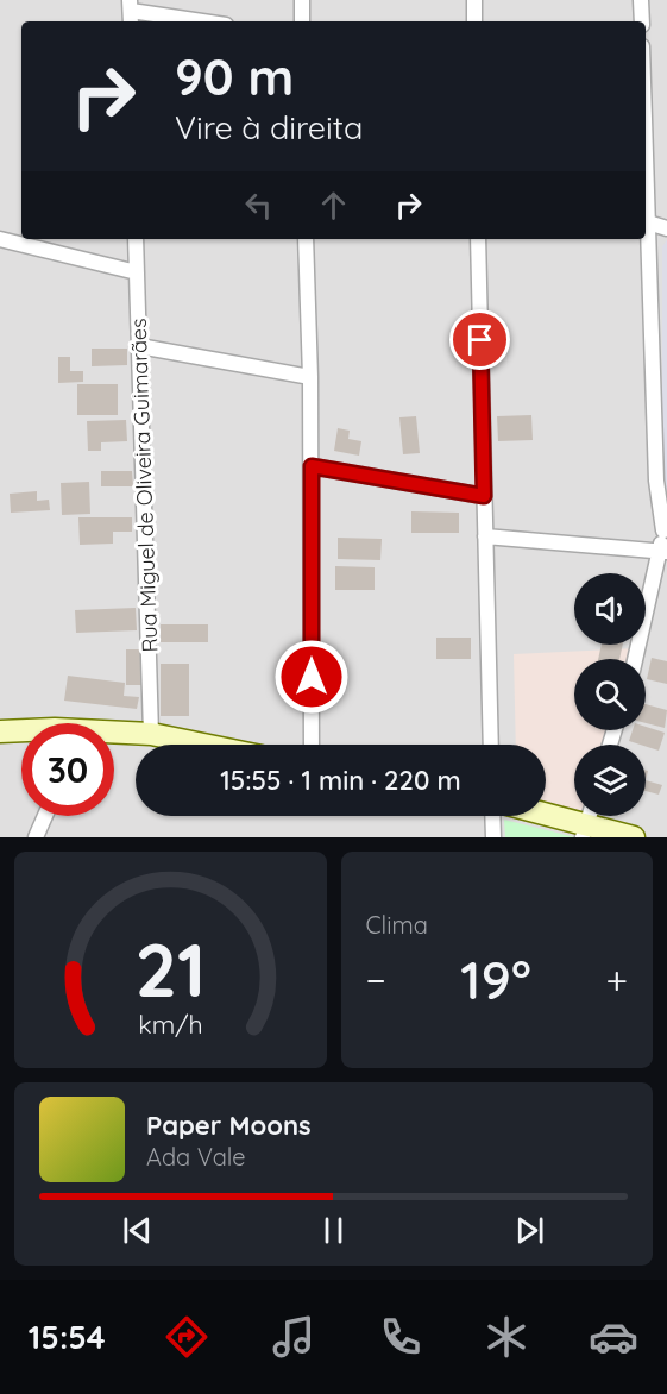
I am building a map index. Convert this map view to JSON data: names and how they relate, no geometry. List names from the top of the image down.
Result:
{
  "streets": {
    "street": ["Rua Miguel de Oliveira Guimarães"]
  },
  "page": {
    "turn": ["90 m", "Vire à direita"],
    "limit": "30",
    "trip": "15:55 · 1 min · 220 m",
    "tile": "Clima",
    "heat": ["−", "19°", "+"],
    "song": ["Paper Moons", "Ada Vale"],
    "tabs": "15:54",
    "gauge": ["21", "km/h"]
  }
}
